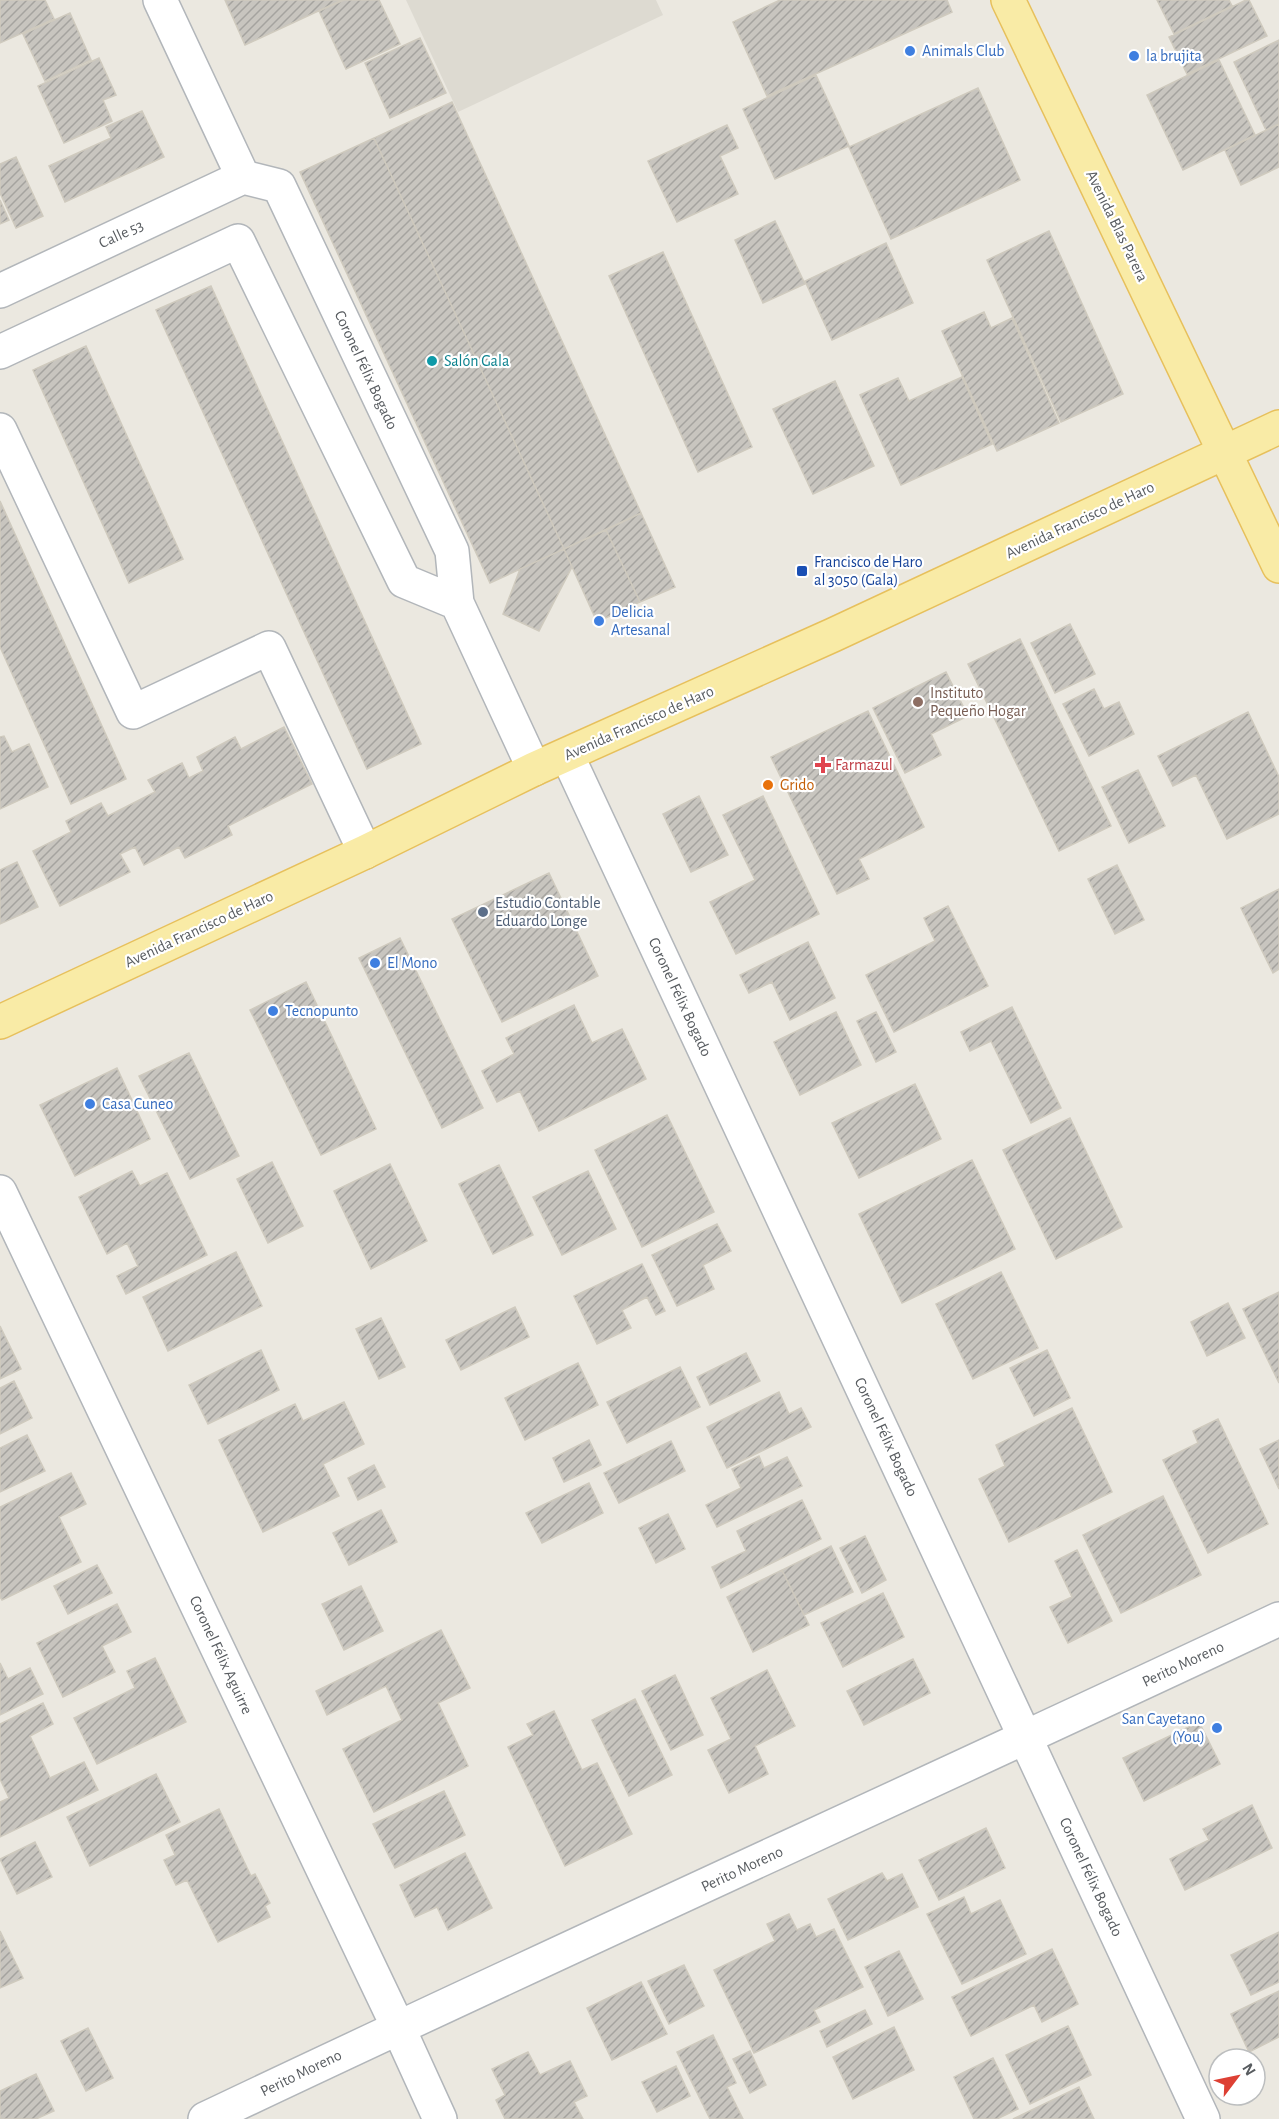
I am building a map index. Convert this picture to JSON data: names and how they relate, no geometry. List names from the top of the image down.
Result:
{
  "streets": {
    "main road": ["Avenida Blas Parera", "Avenida Francisco de Haro"],
    "street": [
      "Calle 53",
      "Coronel Félix Bogado",
      "Coronel Félix Aguirre",
      "Perito Moreno"
    ]
  },
  "crossings": [
    ["Avenida Blas Parera", "Avenida Francisco de Haro"],
    ["Calle 53", "Coronel Félix Bogado"],
    ["Coronel Félix Bogado", "Avenida Francisco de Haro"],
    ["Coronel Félix Bogado", "Perito Moreno"],
    ["Coronel Félix Aguirre", "Perito Moreno"]
  ],
  "places": {
    "other": [
      "Animals Club",
      "la brujita",
      "Salón Gala",
      "Delicia Artesanal",
      "Instituto Pequeño Hogar",
      "Grido",
      "Estudio Contable Eduardo Longe",
      "El Mono",
      "Tecnopunto",
      "Casa Cuneo",
      "San Cayetano (You)"
    ],
    "transit": ["Francisco de Haro al 3050 (Gala)"],
    "health": ["Farmazul"]
  },
  "north": "top right"
}
